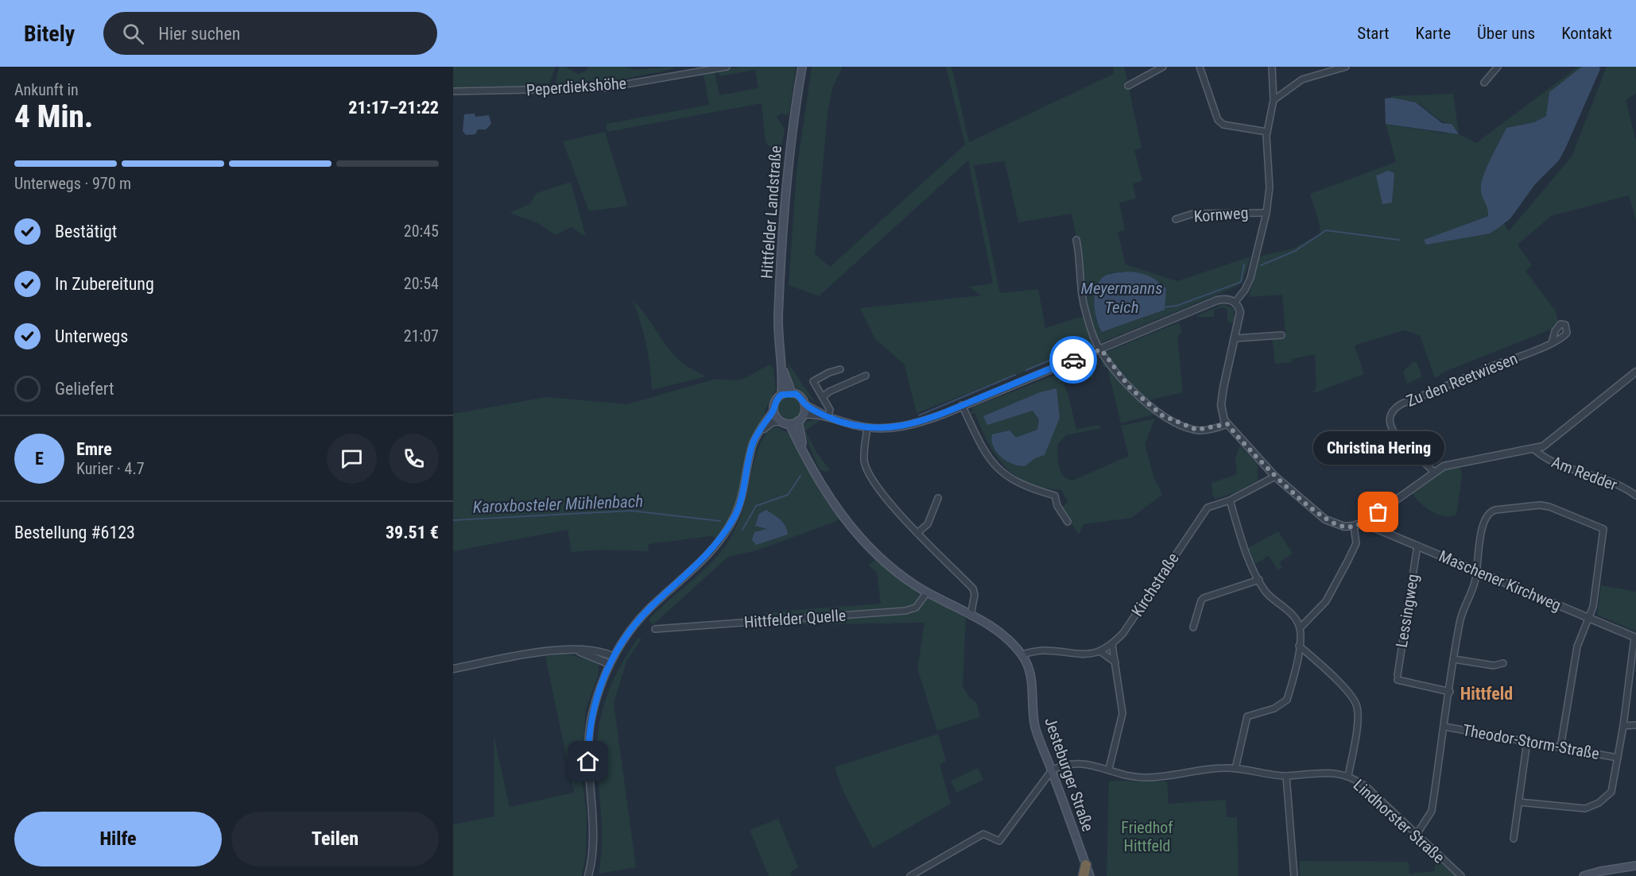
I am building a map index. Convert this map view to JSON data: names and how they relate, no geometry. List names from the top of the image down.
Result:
{
  "streets": {
    "main road": ["Hittfelder Landstraße", "Jesteburger Straße"],
    "street": [
      "Peperdiekshöhe",
      "Kornweg",
      "Zu den Reetwiesen",
      "Am Redder",
      "Maschener Kirchweg",
      "Kirchstraße",
      "Lessingweg",
      "Hittfelder Quelle",
      "Theodor-Storm-Straße",
      "Lindhorster Straße"
    ]
  },
  "crossings": [
    ["Maschener Kirchweg", "Lessingweg"],
    ["Kirchstraße", "Jesteburger Straße"],
    ["Hittfelder Quelle", "Jesteburger Straße"],
    ["Jesteburger Straße", "Lindhorster Straße"]
  ],
  "districts": ["Hittfeld"],
  "water": ["Meyermanns Teich", "Karoxbosteler Mühlenbach"],
  "parks": ["Friedhof Hittfeld"],
  "places": ["Christina Hering"],
  "page": {
    "header": "Bitely",
    "search": "Hier suchen",
    "nav": [
      "Start",
      "Karte",
      "Über uns",
      "Kontakt"
    ],
    "heading": ["4 Min.", "Ankunft in", "21:17–21:22"],
    "panel": [
      "Emre",
      "Kurier · 4.7",
      "Bestellung #6123",
      "39.51 €"
    ],
    "bar": "Unterwegs · 970 m",
    "list": [
      ["Bestätigt", "20:45"],
      ["In Zubereitung", "20:54"],
      ["Unterwegs", "21:07"],
      "Geliefert"
    ],
    "bubble": "Christina Hering",
    "round": "E",
    "buttons": ["Hilfe", "Teilen"]
  }
}
